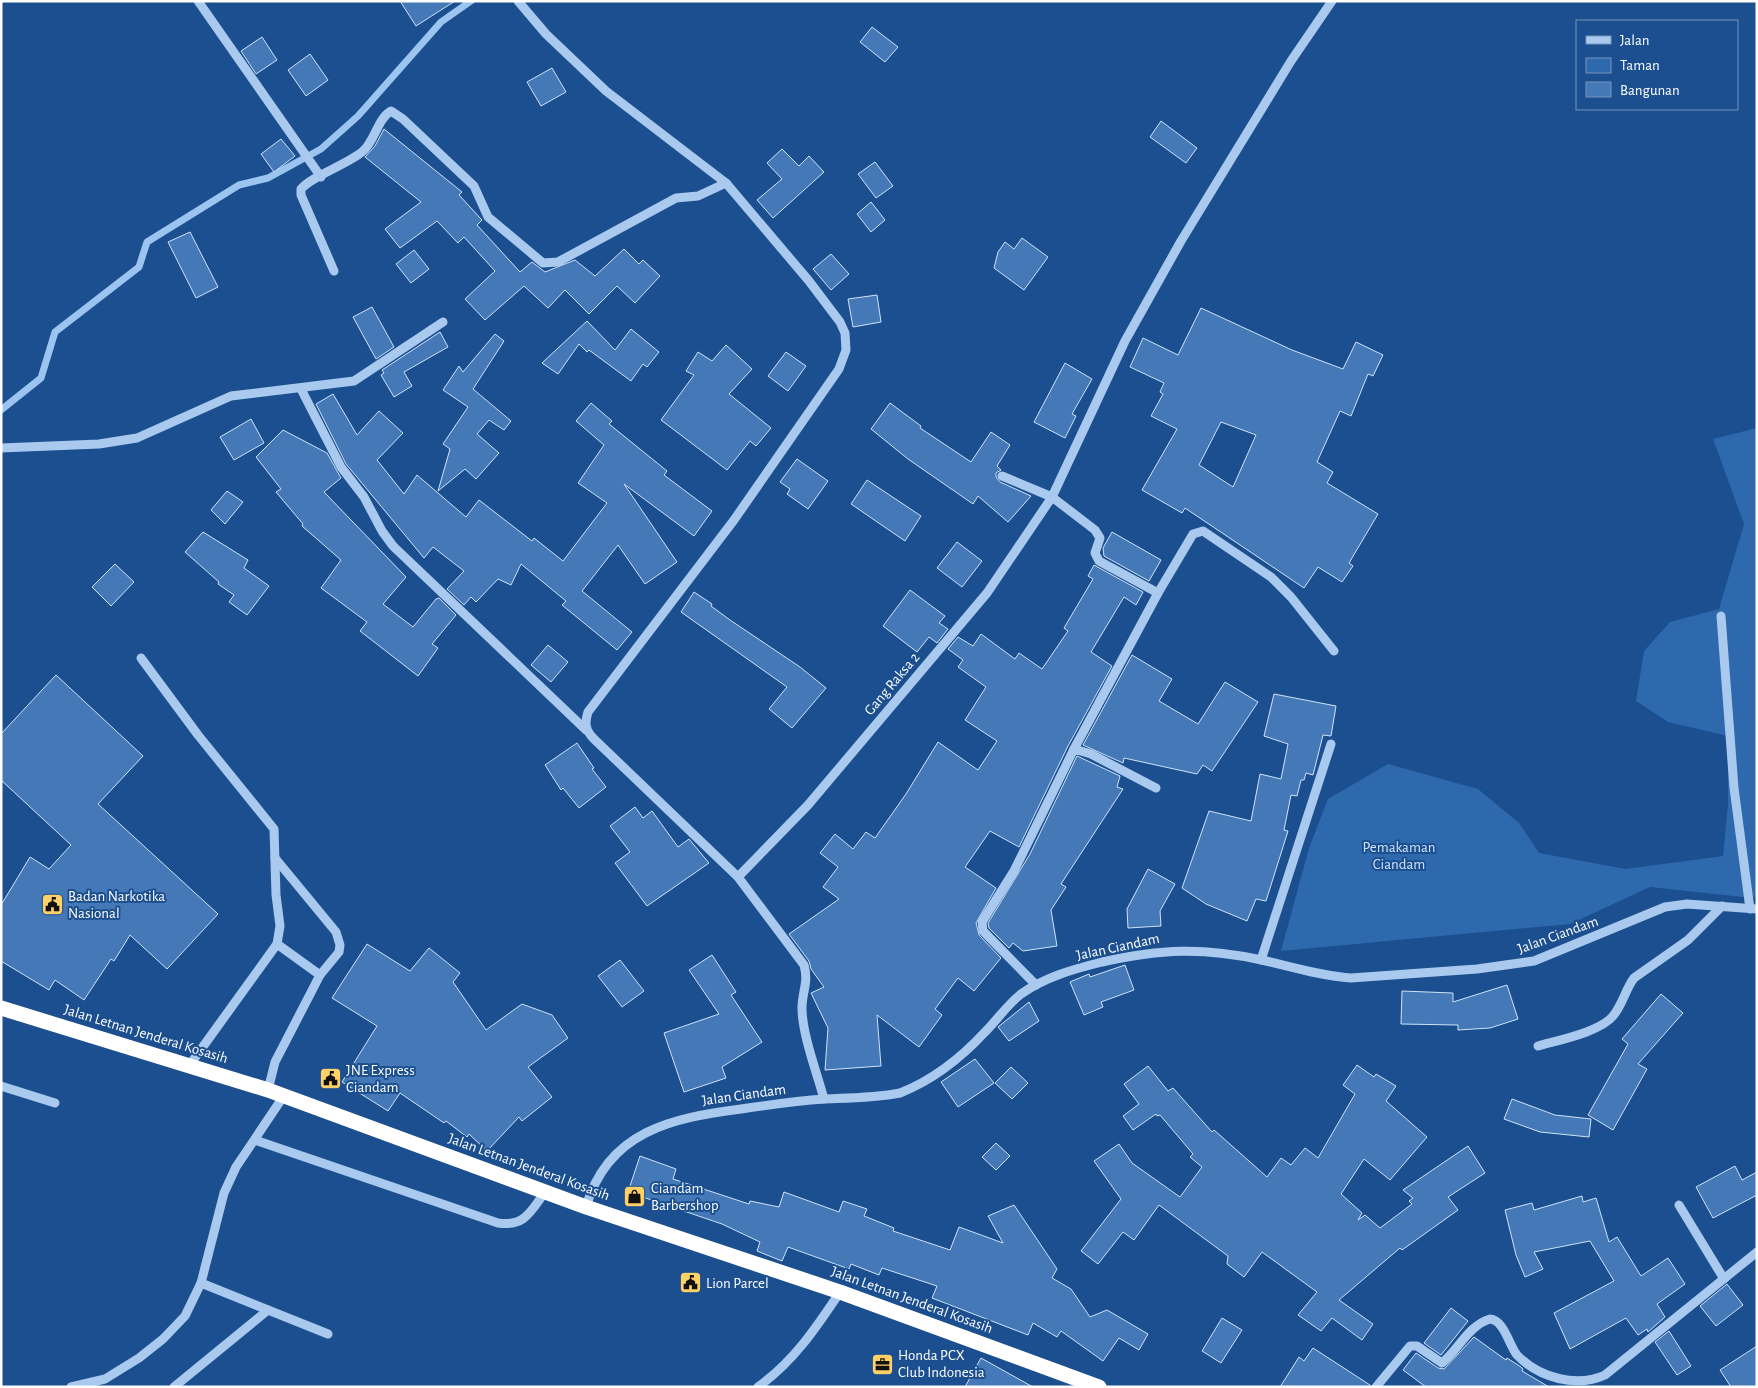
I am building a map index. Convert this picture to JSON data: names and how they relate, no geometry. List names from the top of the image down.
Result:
{
  "streets": {
    "highway": ["Jalan Letnan Jenderal Kosasih"],
    "street": ["Gang Raksa 2", "Jalan Ciandam"]
  },
  "crossings": [
    ["Jalan Ciandam", "Jalan Letnan Jenderal Kosasih"]
  ],
  "parks": ["Pemakaman Ciandam"],
  "places": {
    "public building": ["Badan Narkotika Nasional", "JNE Express Ciandam", "Lion Parcel"],
    "shop": ["Ciandam Barbershop"],
    "office": ["Honda PCX Club Indonesia"]
  },
  "legend": ["Jalan", "Taman", "Bangunan"]
}
